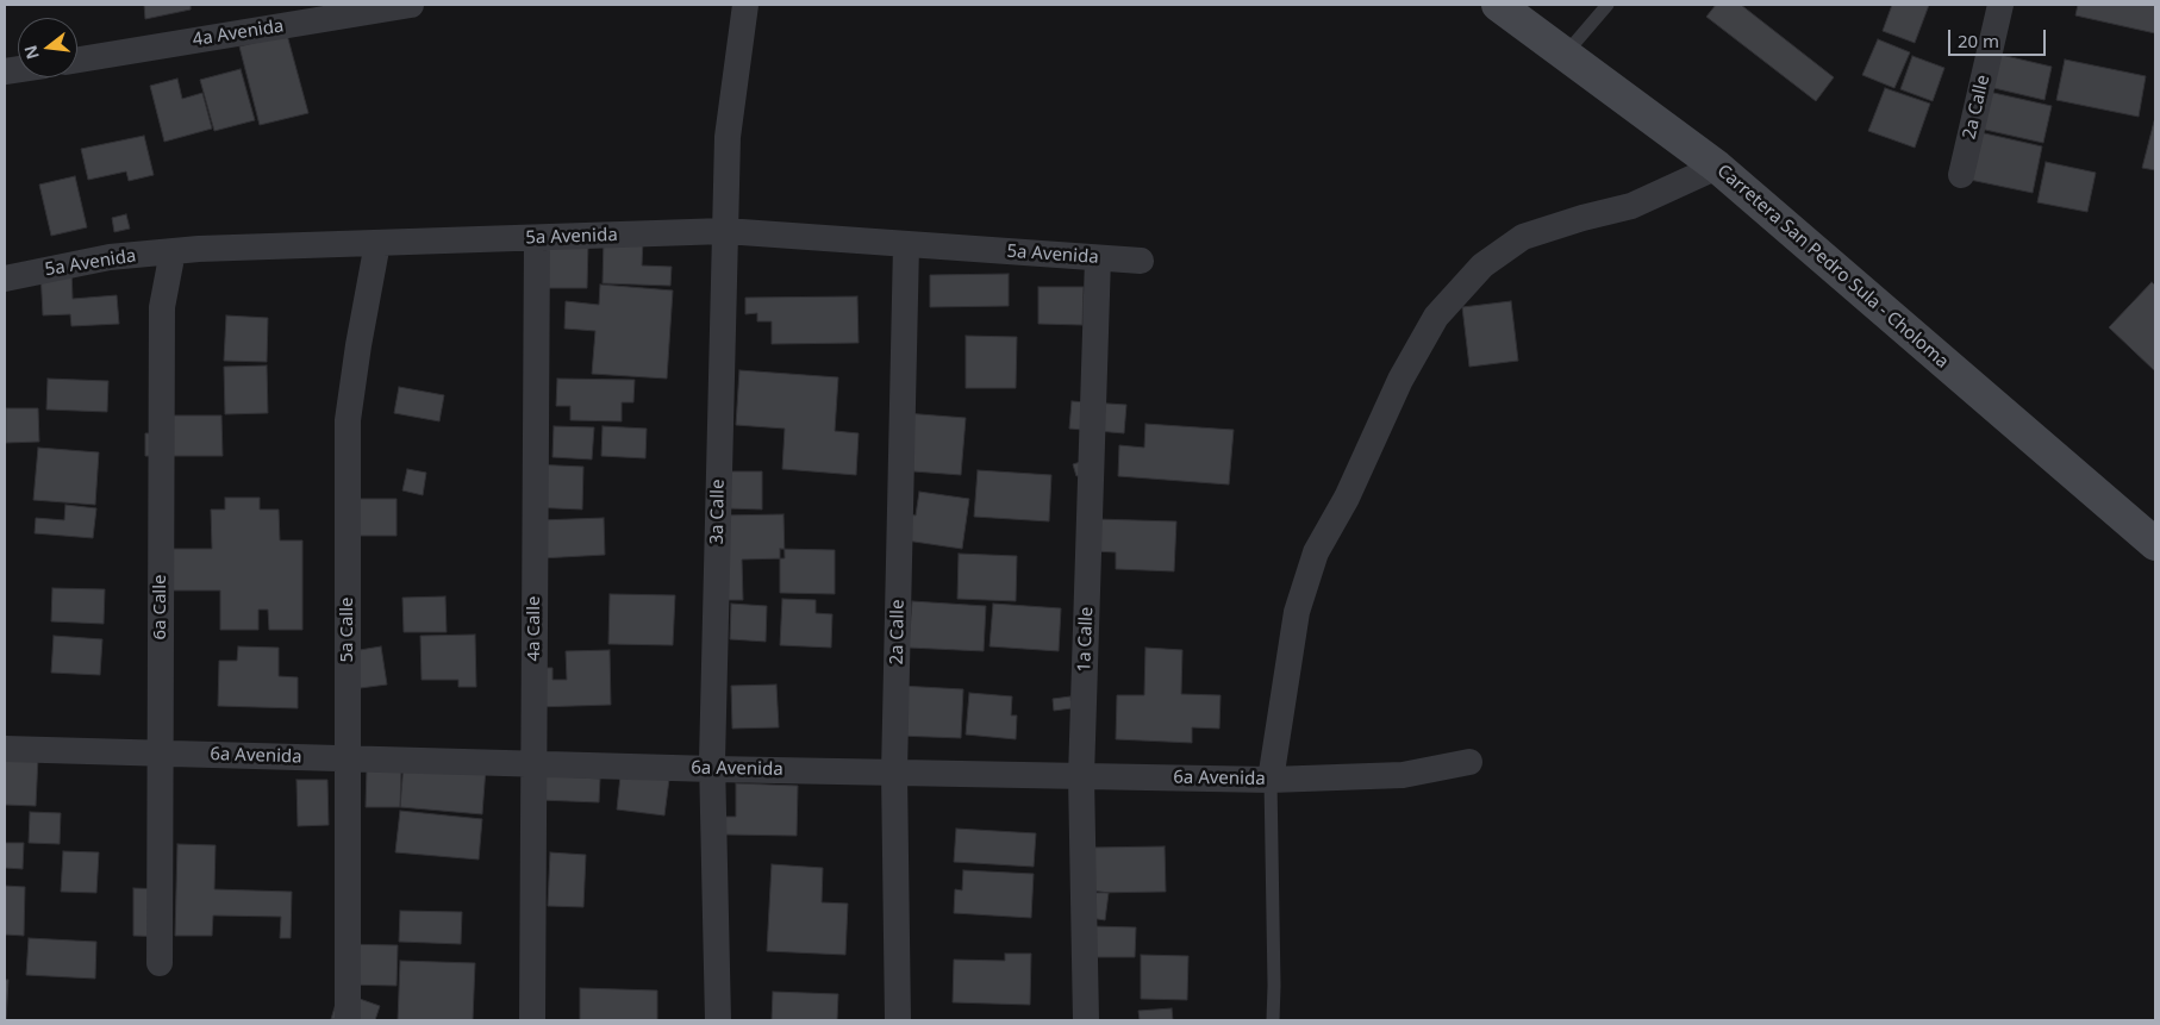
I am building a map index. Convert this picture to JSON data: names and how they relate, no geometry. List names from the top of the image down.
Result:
{
  "streets": {
    "main road": ["Carretera San Pedro Sula - Choloma"],
    "street": [
      "4a Avenida",
      "2a Calle",
      "5a Avenida",
      "3a Calle",
      "6a Calle",
      "4a Calle",
      "5a Calle",
      "1a Calle",
      "6a Avenida"
    ]
  },
  "crossings": [
    ["2a Calle", "5a Avenida"],
    ["2a Calle", "6a Avenida"],
    ["5a Avenida", "3a Calle"],
    ["5a Avenida", "6a Calle"],
    ["5a Avenida", "4a Calle"],
    ["5a Avenida", "5a Calle"],
    ["5a Avenida", "1a Calle"],
    ["3a Calle", "6a Avenida"],
    ["6a Calle", "6a Avenida"],
    ["4a Calle", "6a Avenida"],
    ["5a Calle", "6a Avenida"],
    ["1a Calle", "6a Avenida"]
  ],
  "scale_bar": "20 m",
  "north": "left"
}
